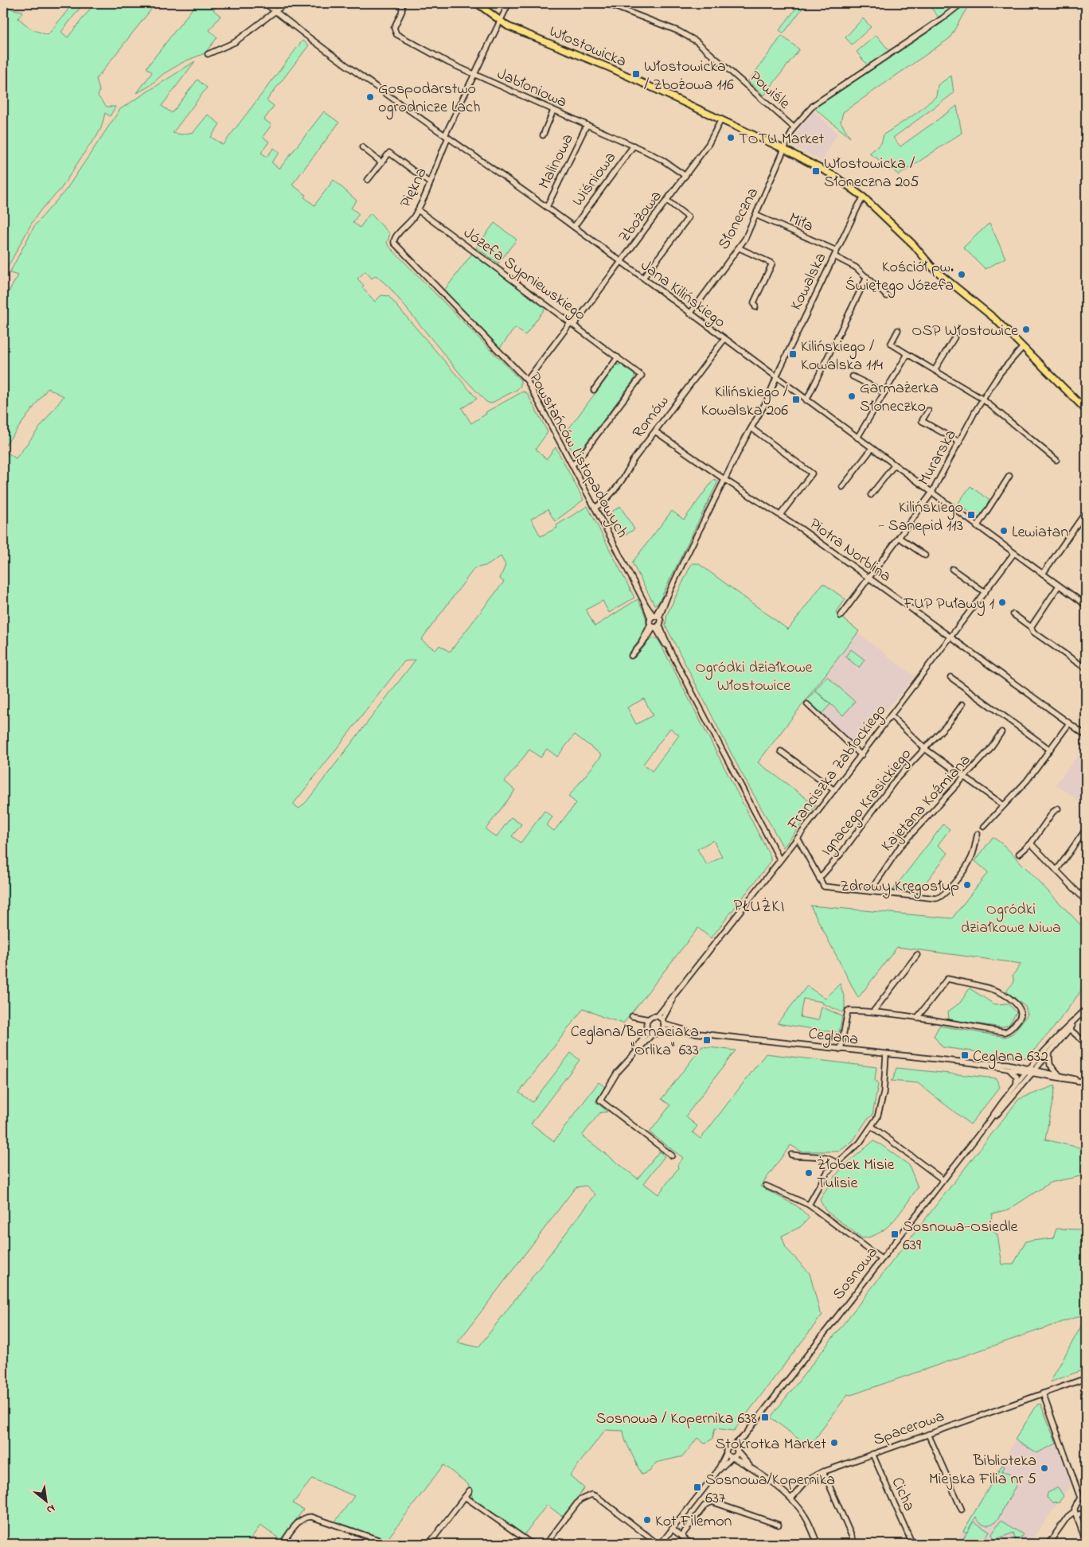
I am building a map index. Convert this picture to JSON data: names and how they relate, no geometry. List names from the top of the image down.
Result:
{
  "streets": {
    "main road": ["Włostowicka"],
    "street": [
      "Jabłoniowa",
      "Powiśle",
      "Malinowa",
      "Wiśniowa",
      "Piękna",
      "Zbożowa",
      "Słoneczna",
      "Miła",
      "Józefa Sypniewskiego",
      "Kowalska",
      "Jana Kilińskiego",
      "Romów",
      "Powstańców Listopadowych",
      "Murarska",
      "Piotra Norblina",
      "Franciszka Zabłockiego",
      "Ignacego Krasickiego",
      "Kajetana Koźmiana",
      "Ceglana",
      "Sosnowa",
      "Spacerowa",
      "Cicha"
    ]
  },
  "crossings": [
    ["Włostowicka", "Piękna"],
    ["Włostowicka", "Zbożowa"],
    ["Włostowicka", "Słoneczna"],
    ["Włostowicka", "Kowalska"],
    ["Włostowicka", "Murarska"],
    ["Jabłoniowa", "Malinowa"],
    ["Jabłoniowa", "Wiśniowa"],
    ["Jabłoniowa", "Piękna"],
    ["Jabłoniowa", "Zbożowa"],
    ["Powiśle", "Słoneczna"],
    ["Malinowa", "Jana Kilińskiego"],
    ["Wiśniowa", "Jana Kilińskiego"],
    ["Piękna", "Józefa Sypniewskiego"],
    ["Piękna", "Jana Kilińskiego"],
    ["Piękna", "Powstańców Listopadowych"],
    ["Zbożowa", "Józefa Sypniewskiego"],
    ["Zbożowa", "Jana Kilińskiego"],
    ["Zbożowa", "Powstańców Listopadowych"],
    ["Słoneczna", "Miła"],
    ["Słoneczna", "Jana Kilińskiego"],
    ["Miła", "Kowalska"],
    ["Józefa Sypniewskiego", "Powstańców Listopadowych"],
    ["Kowalska", "Jana Kilińskiego"],
    ["Kowalska", "Piotra Norblina"],
    ["Jana Kilińskiego", "Romów"],
    ["Jana Kilińskiego", "Murarska"],
    ["Jana Kilińskiego", "Franciszka Zabłockiego"],
    ["Romów", "Powstańców Listopadowych"],
    ["Romów", "Piotra Norblina"],
    ["Murarska", "Piotra Norblina"],
    ["Piotra Norblina", "Franciszka Zabłockiego"],
    ["Franciszka Zabłockiego", "Ceglana"],
    ["Ceglana", "Sosnowa"],
    ["Spacerowa", "Cicha"]
  ],
  "districts": ["PŁUŻKI"],
  "parks": ["Ogródki działkowe Włostowice", "Ogródki działkowe Niwa"],
  "places": {
    "transit": [
      "Włostowicka / Zbożowa 116",
      "Włostowicka / Słoneczna 205",
      "Kilińskiego / Kowalska 114",
      "Kilińskiego / Kowalska 206",
      "Kilińskiego - Sanepid 113",
      "Ceglana/Bernaciaka \"Orlika\" 633",
      "Ceglana 632",
      "Sosnowa-Osiedle 639",
      "Sosnowa / Kopernika 638",
      "Sosnowa/Kopernika 637"
    ],
    "other": [
      "Gospodarstwo ogrodnicze Lach",
      "TOTU Market",
      "Kościół pw. Świętego Józefa",
      "OSP Włostowice",
      "Garmażerka Słoneczko",
      "Lewiatan",
      "FUP Puławy 1",
      "Zdrowy Kręgosłup",
      "Żłobek Misie Tulisie",
      "Stokrotka Market",
      "Biblioteka Miejska Filia nr 5",
      "Kot Filemon"
    ]
  },
  "north": "bottom right"
}
